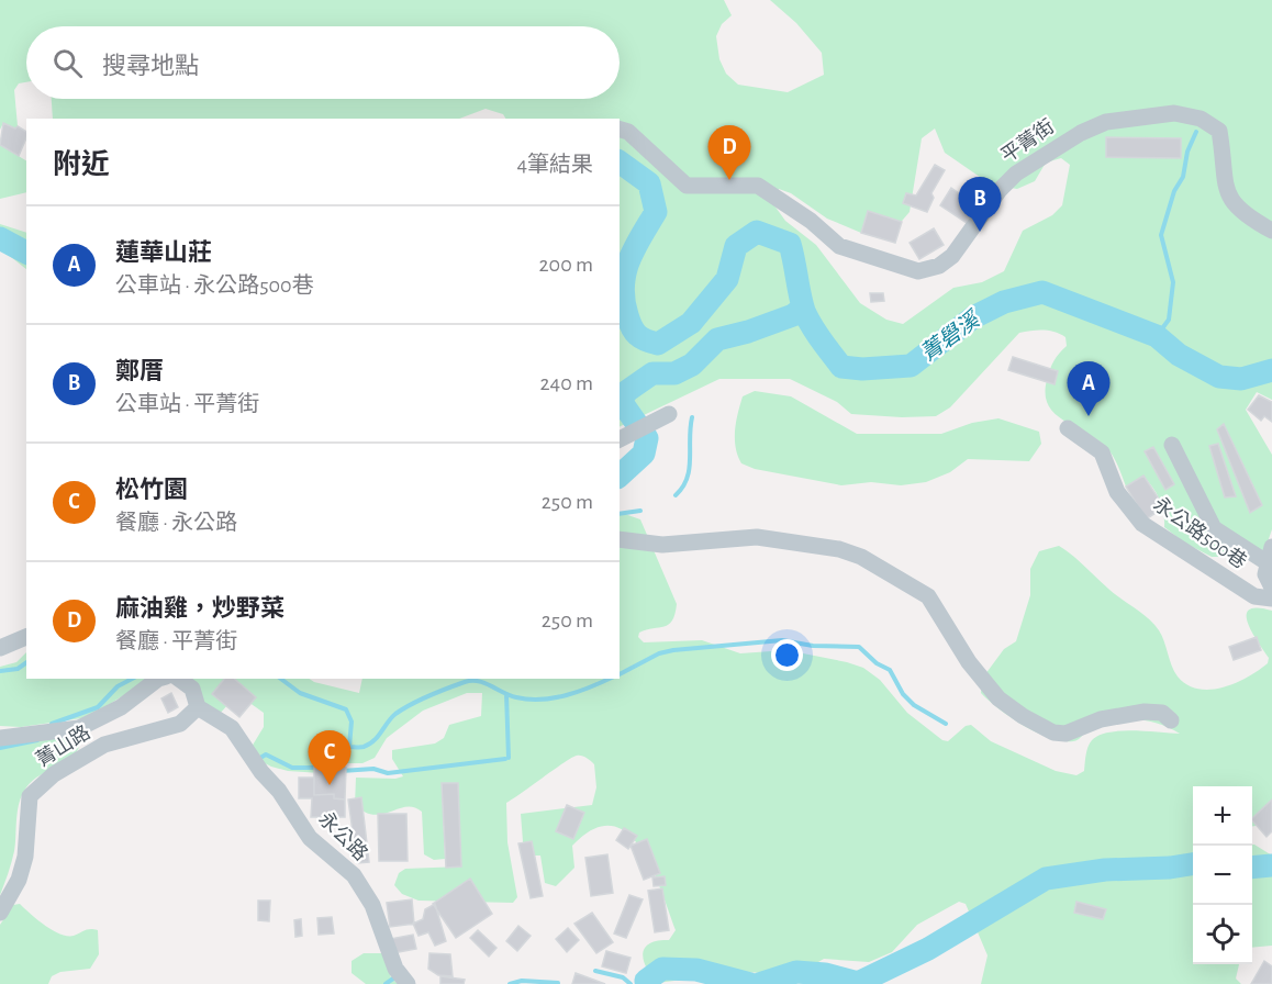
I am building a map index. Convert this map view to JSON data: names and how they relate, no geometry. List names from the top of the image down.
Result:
{
  "streets": {
    "street": [
      "平菁街",
      "永公路500巷",
      "菁山路",
      "永公路"
    ]
  },
  "crossings": [
    ["菁山路", "永公路"]
  ],
  "water": ["菁礐溪"],
  "page": {
    "search": "搜尋地點",
    "heading": ["附近", "4筆結果"],
    "pins": [
      "D",
      "B",
      "A",
      "C"
    ],
    "list": [
      {
        "mark": "A",
        "name": "蓮華山莊",
        "note": "公車站 · 永公路500巷",
        "value": "200 m"
      },
      {
        "mark": "B",
        "name": "鄭厝",
        "note": "公車站 · 平菁街",
        "value": "240 m"
      },
      {
        "mark": "C",
        "name": "松竹園",
        "note": "餐廳 · 永公路",
        "value": "250 m"
      },
      {
        "mark": "D",
        "name": "麻油雞，炒野菜",
        "note": "餐廳 · 平菁街",
        "value": "250 m"
      }
    ],
    "map_buttons": ["+", "−"]
  }
}
